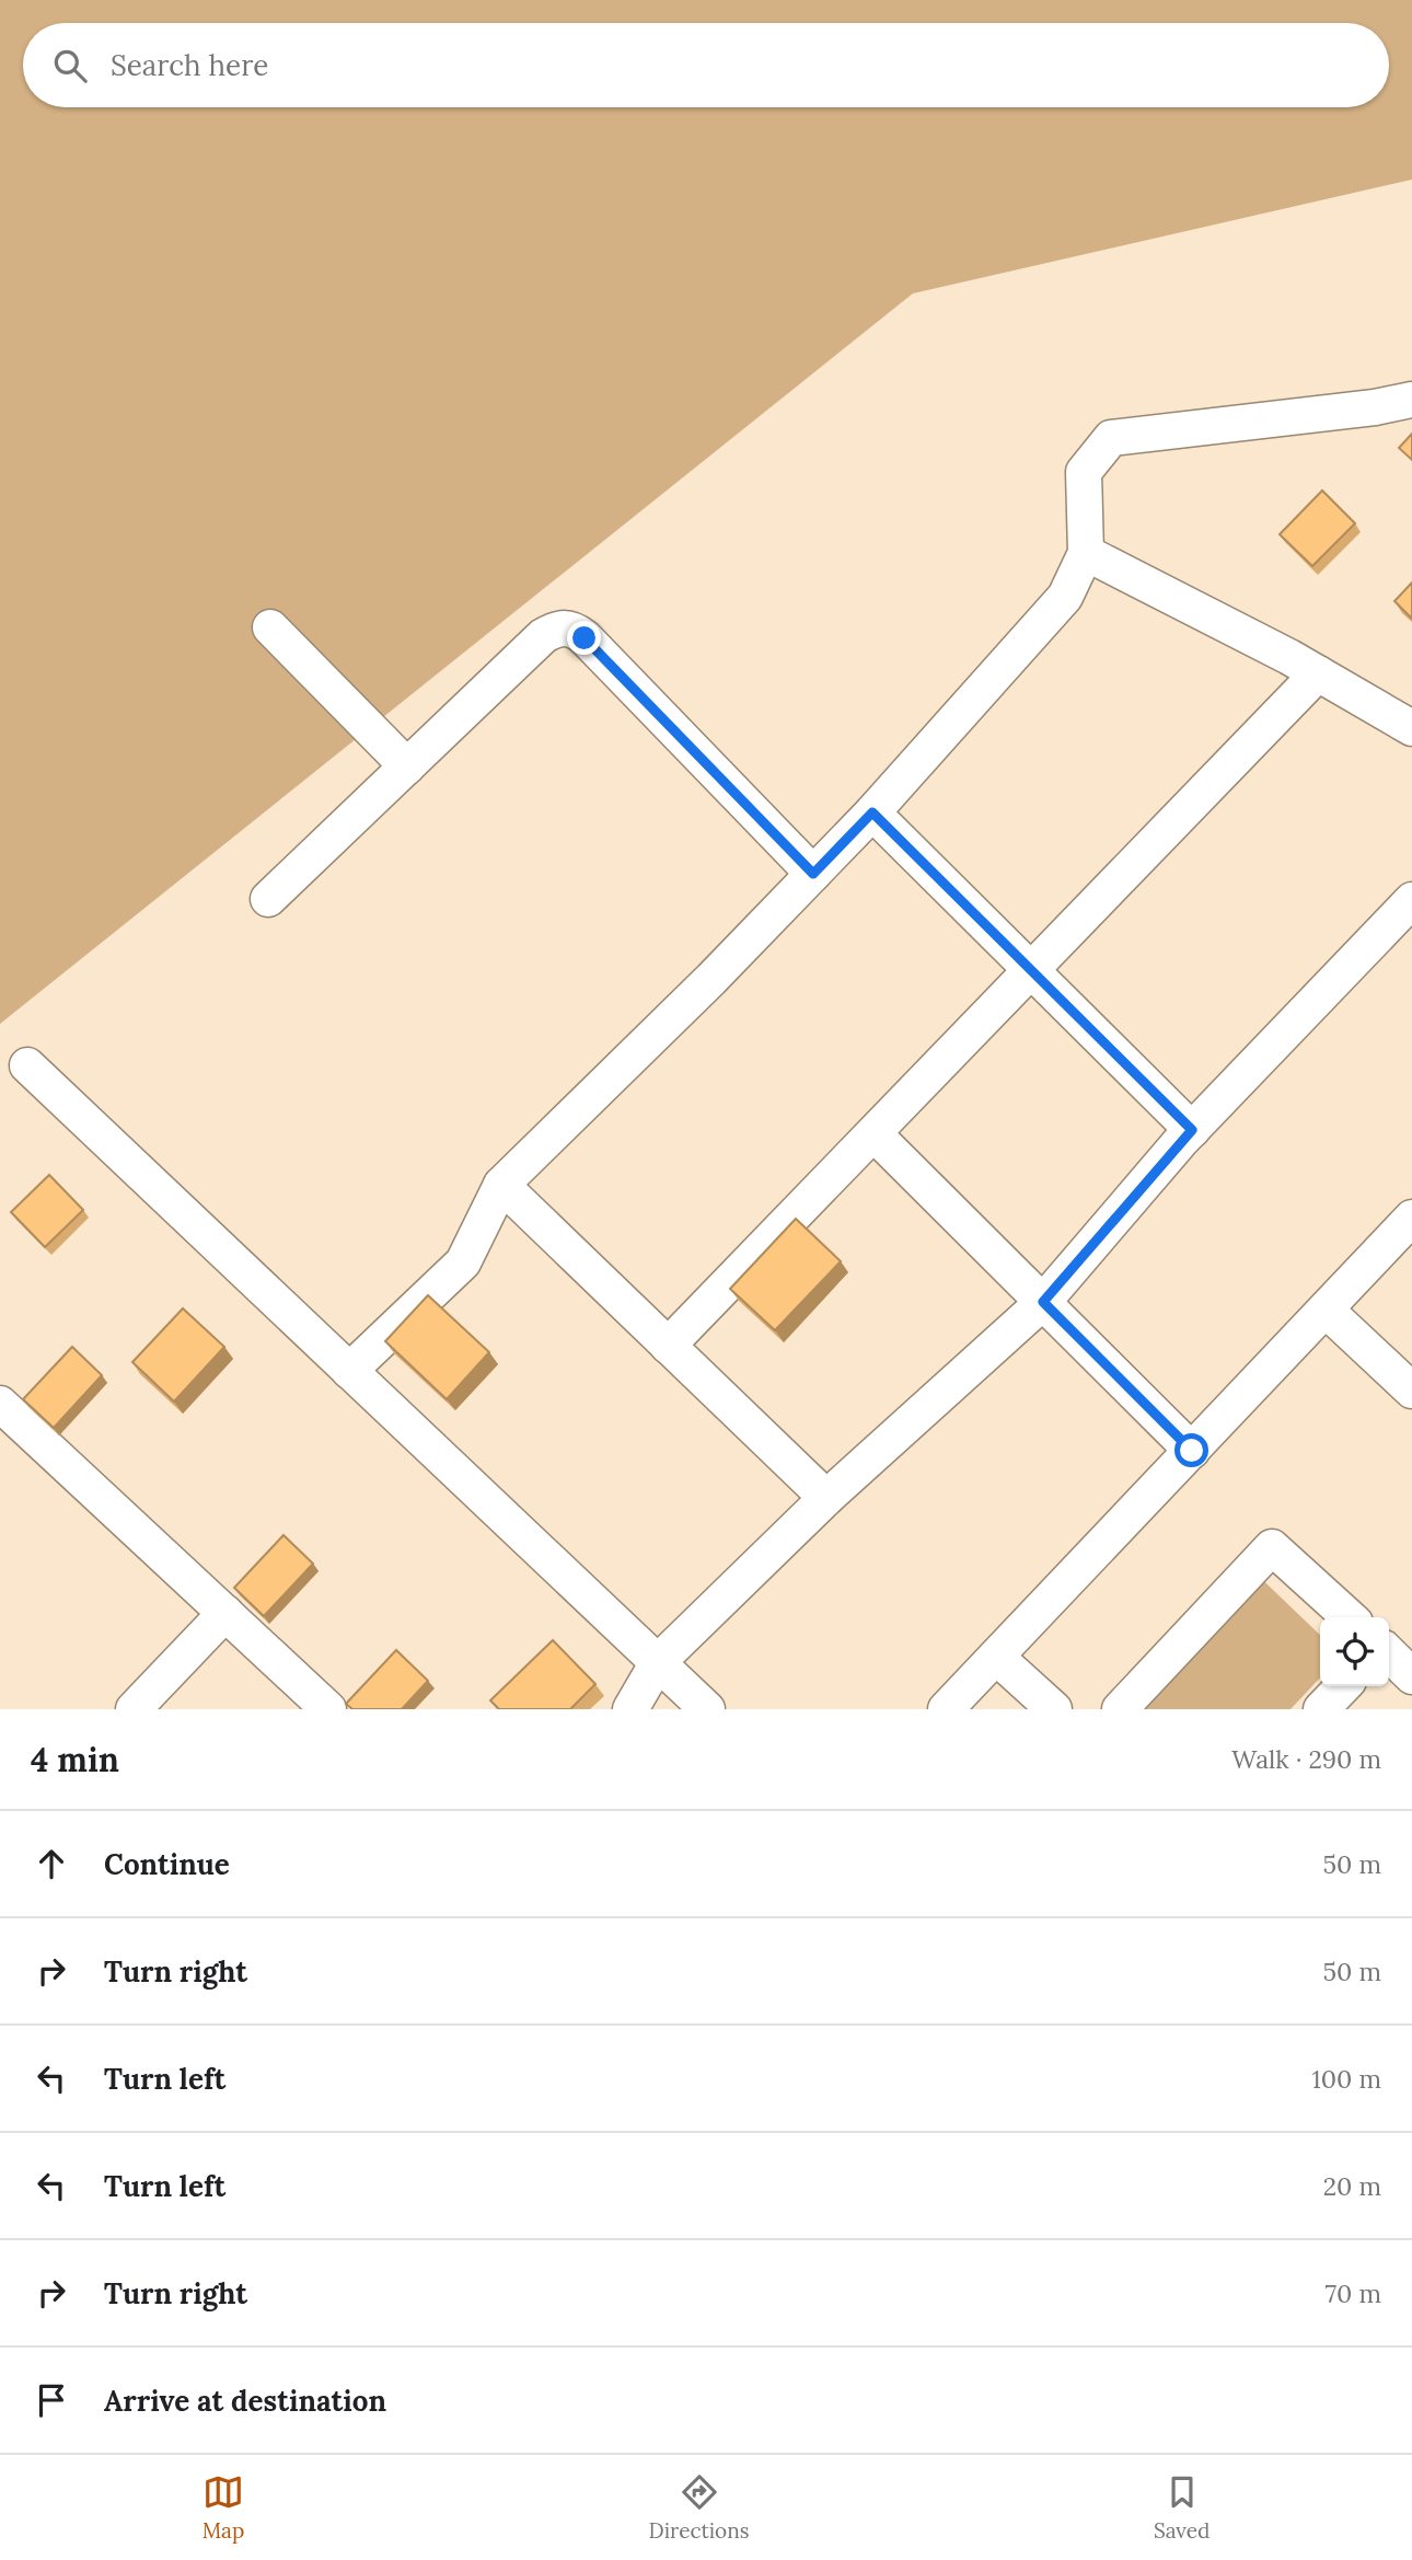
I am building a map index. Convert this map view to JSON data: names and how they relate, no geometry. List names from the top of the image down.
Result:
{
  "page": {
    "search": "Search here",
    "heading": ["4 min", "Walk · 290 m"],
    "list": [
      ["Continue", "50 m"],
      ["Turn right", "50 m"],
      ["Turn left", "100 m"],
      ["Turn left", "20 m"],
      ["Turn right", "70 m"],
      "Arrive at destination"
    ],
    "nav": ["Map", "Directions", "Saved"]
  }
}
